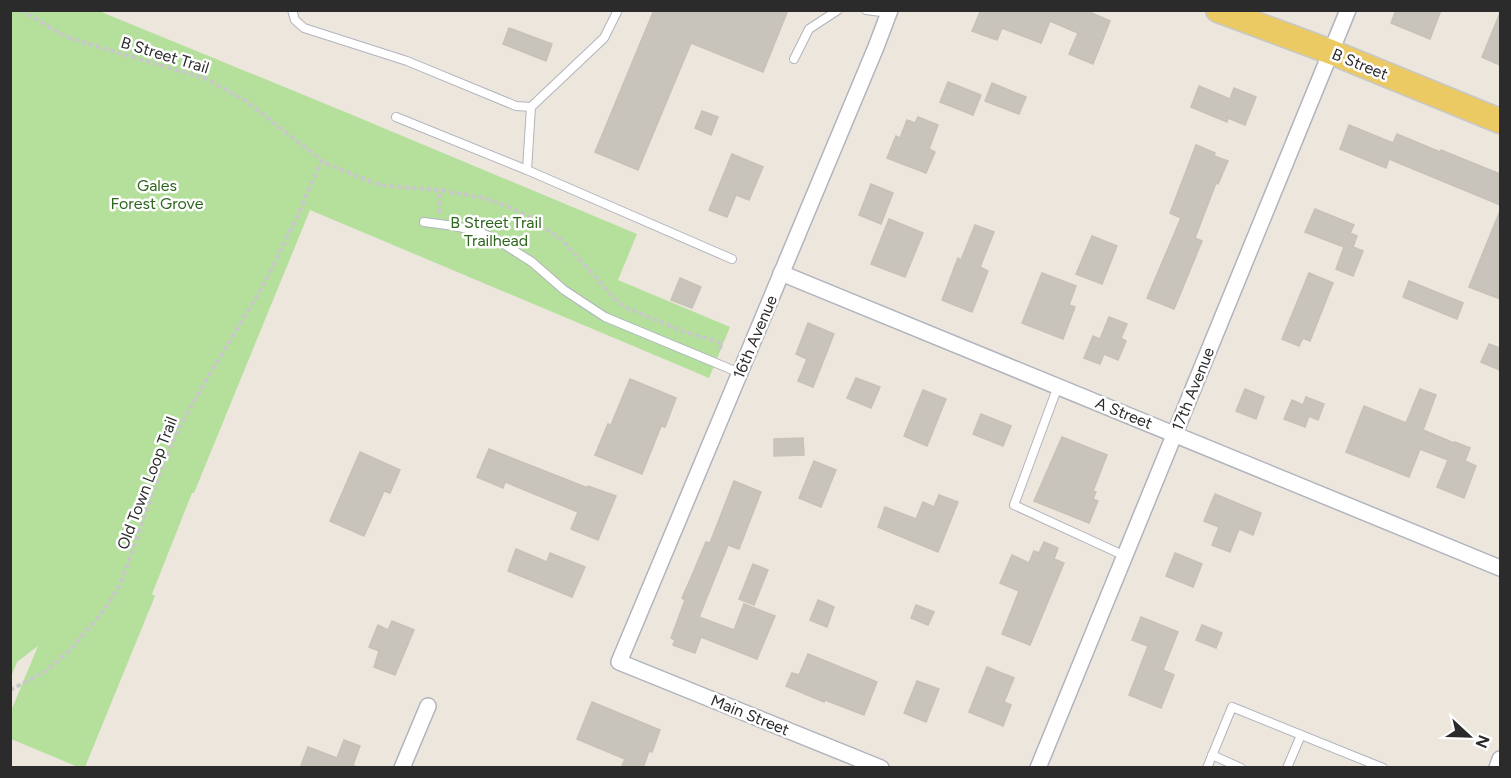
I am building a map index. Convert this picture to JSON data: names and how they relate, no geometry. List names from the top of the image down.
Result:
{
  "streets": {
    "main road": ["B Street"],
    "street": [
      "16th Avenue",
      "17th Avenue",
      "A Street",
      "Main Street"
    ],
    "path": ["B Street Trail", "Old Town Loop Trail"]
  },
  "crossings": [
    ["B Street Trail", "Old Town Loop Trail"],
    ["B Street", "17th Avenue"],
    ["16th Avenue", "A Street"],
    ["16th Avenue", "Main Street"],
    ["17th Avenue", "A Street"]
  ],
  "parks": ["Gales Forest Grove", "B Street Trail Trailhead"],
  "north": "right"
}
